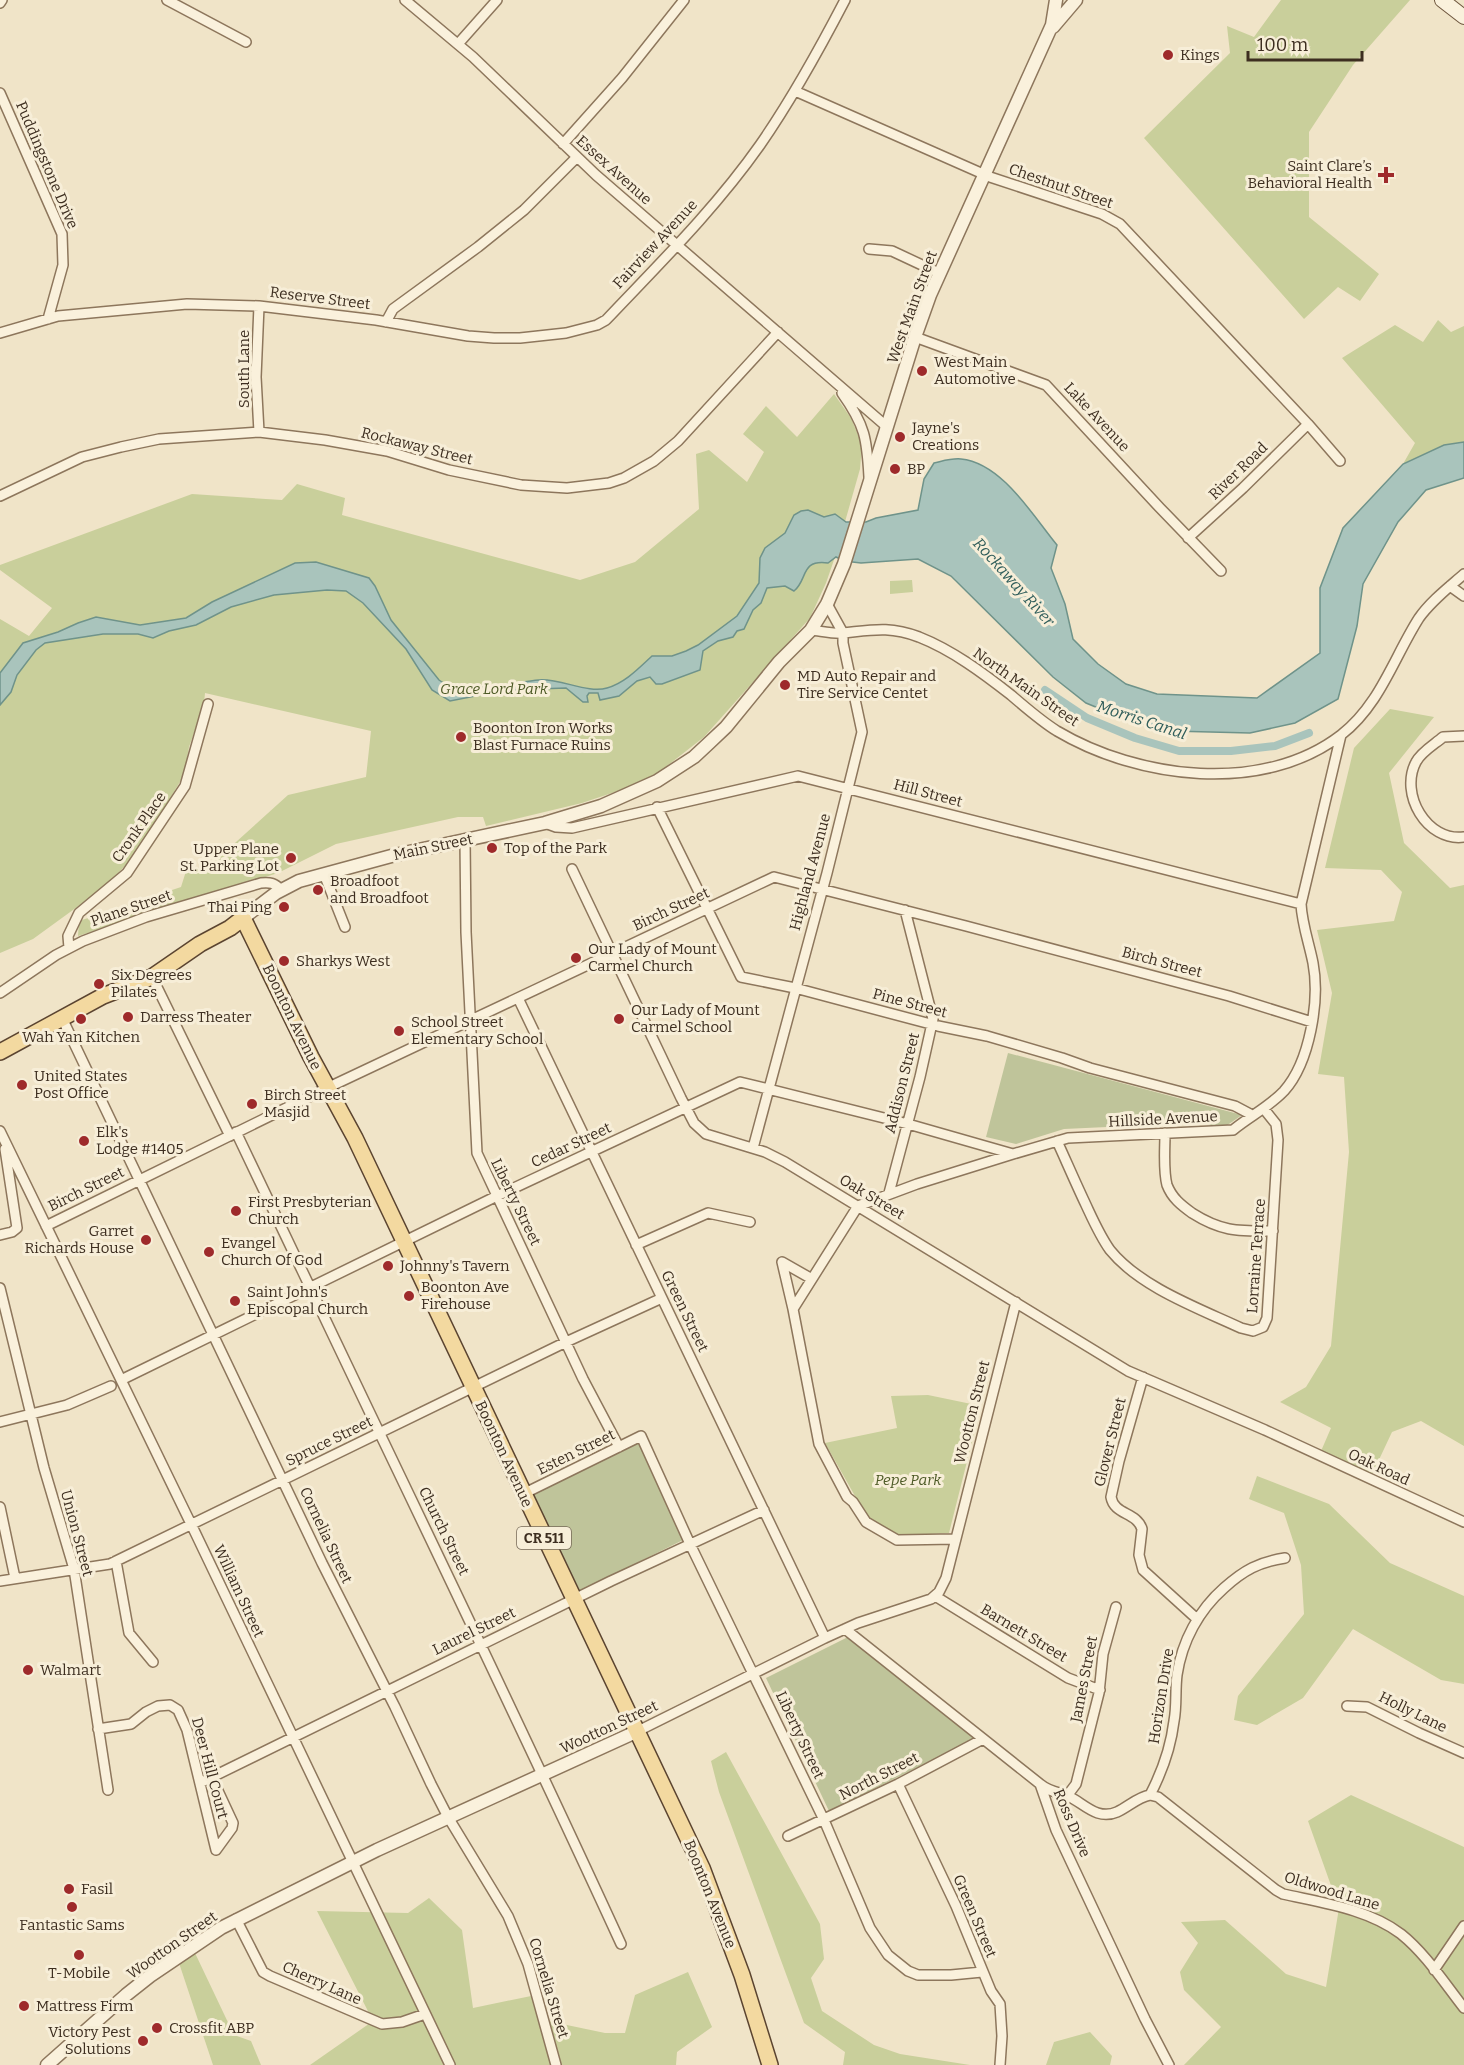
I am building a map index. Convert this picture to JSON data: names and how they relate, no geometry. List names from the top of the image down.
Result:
{
  "streets": {
    "main road": ["Main Street", "Boonton Avenue", "CR 511"],
    "street": [
      "Puddingstone Drive",
      "Essex Avenue",
      "Chestnut Street",
      "Fairview Avenue",
      "Reserve Street",
      "West Main Street",
      "South Lane",
      "Lake Avenue",
      "Rockaway Street",
      "River Road",
      "North Main Street",
      "Hill Street",
      "Cronk Place",
      "Highland Avenue",
      "Plane Street",
      "Birch Street",
      "Pine Street",
      "Addison Street",
      "Hillside Avenue",
      "Cedar Street",
      "Oak Street",
      "Liberty Street",
      "Lorraine Terrace",
      "Green Street",
      "Wootton Street",
      "Spruce Street",
      "Glover Street",
      "Esten Street",
      "Oak Road",
      "Church Street",
      "Union Street",
      "Cornelia Street",
      "William Street",
      "Laurel Street",
      "Barnett Street",
      "James Street",
      "Horizon Drive",
      "Holly Lane",
      "Deer Hill Court",
      "North Street",
      "Ross Drive",
      "Oldwood Lane",
      "Cherry Lane"
    ]
  },
  "crossings": [
    ["Puddingstone Drive", "Reserve Street"],
    ["Essex Avenue", "Fairview Avenue"],
    ["Essex Avenue", "Reserve Street"],
    ["Essex Avenue", "West Main Street"],
    ["Essex Avenue", "Rockaway Street"],
    ["Chestnut Street", "Fairview Avenue"],
    ["Chestnut Street", "West Main Street"],
    ["Chestnut Street", "River Road"],
    ["Fairview Avenue", "Reserve Street"],
    ["Reserve Street", "South Lane"],
    ["West Main Street", "Lake Avenue"],
    ["West Main Street", "Main Street"],
    ["West Main Street", "Highland Avenue"],
    ["South Lane", "Rockaway Street"],
    ["Lake Avenue", "River Road"],
    ["North Main Street", "Highland Avenue"],
    ["North Main Street", "Hillside Avenue"],
    ["Hill Street", "Main Street"],
    ["Hill Street", "Highland Avenue"],
    ["Hill Street", "Pine Street"],
    ["Hill Street", "Hillside Avenue"],
    ["Cronk Place", "Plane Street"],
    ["Main Street", "Plane Street"],
    ["Main Street", "Boonton Avenue"],
    ["Main Street", "Liberty Street"],
    ["Main Street", "Church Street"],
    ["Main Street", "Cornelia Street"],
    ["Highland Avenue", "Birch Street"],
    ["Highland Avenue", "Pine Street"],
    ["Highland Avenue", "Cedar Street"],
    ["Highland Avenue", "Oak Street"],
    ["Birch Street", "Pine Street"],
    ["Birch Street", "Boonton Avenue"],
    ["Birch Street", "Addison Street"],
    ["Birch Street", "Hillside Avenue"],
    ["Birch Street", "Oak Street"],
    ["Birch Street", "Liberty Street"],
    ["Birch Street", "Green Street"],
    ["Birch Street", "Church Street"],
    ["Birch Street", "Cornelia Street"],
    ["Birch Street", "William Street"],
    ["Pine Street", "Addison Street"],
    ["Pine Street", "Hillside Avenue"],
    ["Boonton Avenue", "Cedar Street"],
    ["Boonton Avenue", "Wootton Street"],
    ["Boonton Avenue", "Spruce Street"],
    ["Boonton Avenue", "Esten Street"],
    ["Boonton Avenue", "Laurel Street"],
    ["Addison Street", "Cedar Street"],
    ["Hillside Avenue", "Lorraine Terrace"],
    ["Cedar Street", "Oak Street"],
    ["Cedar Street", "Liberty Street"],
    ["Cedar Street", "Green Street"],
    ["Cedar Street", "Church Street"],
    ["Cedar Street", "Cornelia Street"],
    ["Cedar Street", "William Street"],
    ["Oak Street", "Wootton Street"],
    ["Oak Street", "Glover Street"],
    ["Oak Street", "Oak Road"],
    ["Liberty Street", "Green Street"],
    ["Liberty Street", "Wootton Street"],
    ["Liberty Street", "Spruce Street"],
    ["Liberty Street", "Esten Street"],
    ["Liberty Street", "Laurel Street"],
    ["Liberty Street", "North Street"],
    ["Green Street", "Wootton Street"],
    ["Green Street", "Spruce Street"],
    ["Green Street", "Laurel Street"],
    ["Green Street", "North Street"],
    ["Wootton Street", "Church Street"],
    ["Wootton Street", "Cornelia Street"],
    ["Wootton Street", "William Street"],
    ["Wootton Street", "Barnett Street"],
    ["Wootton Street", "Ross Drive"],
    ["Wootton Street", "Cherry Lane"],
    ["Spruce Street", "Church Street"],
    ["Spruce Street", "Union Street"],
    ["Spruce Street", "Cornelia Street"],
    ["Spruce Street", "William Street"],
    ["Glover Street", "Horizon Drive"],
    ["Church Street", "Laurel Street"],
    ["Union Street", "Deer Hill Court"],
    ["Cornelia Street", "Laurel Street"],
    ["William Street", "Laurel Street"],
    ["William Street", "Cherry Lane"],
    ["Laurel Street", "Deer Hill Court"],
    ["Barnett Street", "James Street"],
    ["Horizon Drive", "Oldwood Lane"],
    ["North Street", "Ross Drive"]
  ],
  "water": ["Rockaway River", "Morris Canal"],
  "parks": ["Grace Lord Park", "Pepe Park"],
  "places": {
    "other": [
      "Kings",
      "West Main Automotive",
      "Jayne's Creations",
      "BP",
      "MD Auto Repair and Tire Service Centet",
      "Boonton Iron Works Blast Furnace Ruins",
      "Top of the Park",
      "Upper Plane St. Parking Lot",
      "Broadfoot and Broadfoot",
      "Thai Ping",
      "Our Lady of Mount Carmel Church",
      "Sharkys West",
      "Six Degrees Pilates",
      "Darress Theater",
      "Wah Yan Kitchen",
      "Our Lady of Mount Carmel School",
      "School Street Elementary School",
      "United States Post Office",
      "Birch Street Masjid",
      "Elk's Lodge #1405",
      "First Presbyterian Church",
      "Garret Richards House",
      "Evangel Church Of God",
      "Johnny's Tavern",
      "Boonton Ave Firehouse",
      "Saint John's Episcopal Church",
      "Walmart",
      "Fasil",
      "Fantastic Sams",
      "T-Mobile",
      "Mattress Firm",
      "Crossfit ABP",
      "Victory Pest Solutions"
    ],
    "health": ["Saint Clare’s Behavioral Health"]
  },
  "scale_bar": "100 m"
}
